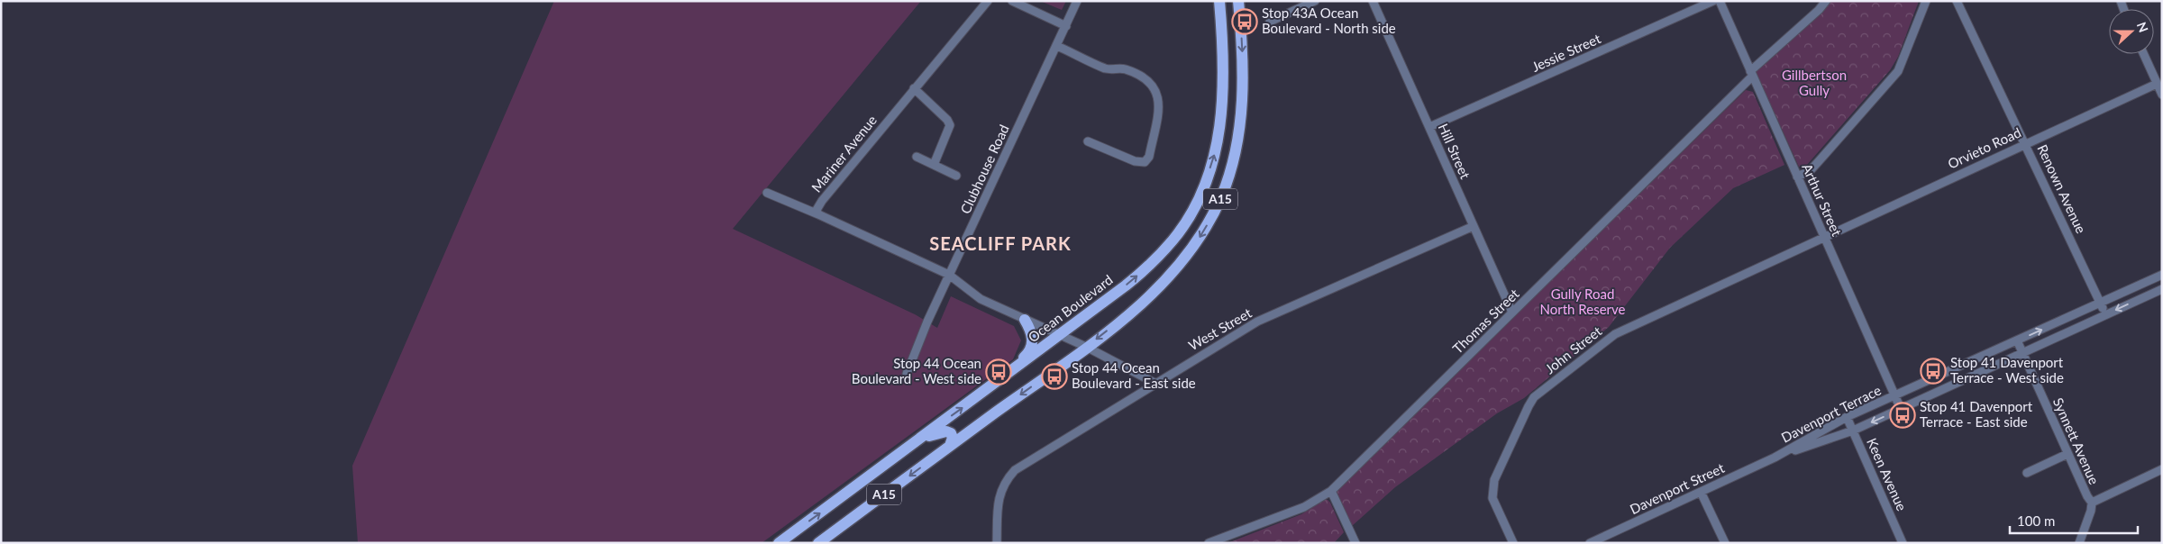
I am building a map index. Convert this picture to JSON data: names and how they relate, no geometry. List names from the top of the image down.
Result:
{
  "streets": {
    "main road": ["A15", "Ocean Boulevard"],
    "street": [
      "Jessie Street",
      "Orvieto Road",
      "Hill Street",
      "Mariner Avenue",
      "Clubhouse Road",
      "Renown Avenue",
      "Arthur Street",
      "Thomas Street",
      "West Street",
      "John Street",
      "Davenport Terrace",
      "Synnett Avenue",
      "Keen Avenue",
      "Davenport Street"
    ]
  },
  "crossings": [
    ["Jessie Street", "Hill Street"],
    ["Orvieto Road", "Renown Avenue"],
    ["Orvieto Road", "Arthur Street"],
    ["Orvieto Road", "John Street"],
    ["Hill Street", "Thomas Street"],
    ["Hill Street", "West Street"],
    ["Mariner Avenue", "Clubhouse Road"],
    ["Mariner Avenue", "A15"],
    ["Mariner Avenue", "Ocean Boulevard"],
    ["Mariner Avenue", "West Street"],
    ["Renown Avenue", "Davenport Terrace"],
    ["Arthur Street", "Thomas Street"],
    ["Arthur Street", "John Street"],
    ["Arthur Street", "Davenport Terrace"],
    ["Davenport Terrace", "Synnett Avenue"],
    ["Davenport Terrace", "Keen Avenue"],
    ["Davenport Terrace", "Davenport Street"]
  ],
  "districts": ["SEACLIFF PARK"],
  "parks": ["Gillbertson Gully", "Gully Road North Reserve"],
  "places": {
    "bus stop": [
      "Stop 43A Ocean Boulevard - North side",
      "Stop 41 Davenport Terrace - West side",
      "Stop 44 Ocean Boulevard - West side",
      "Stop 44 Ocean Boulevard - East side",
      "Stop 41 Davenport Terrace - East side"
    ]
  },
  "scale_bar": "100 m",
  "north": "right"
}
